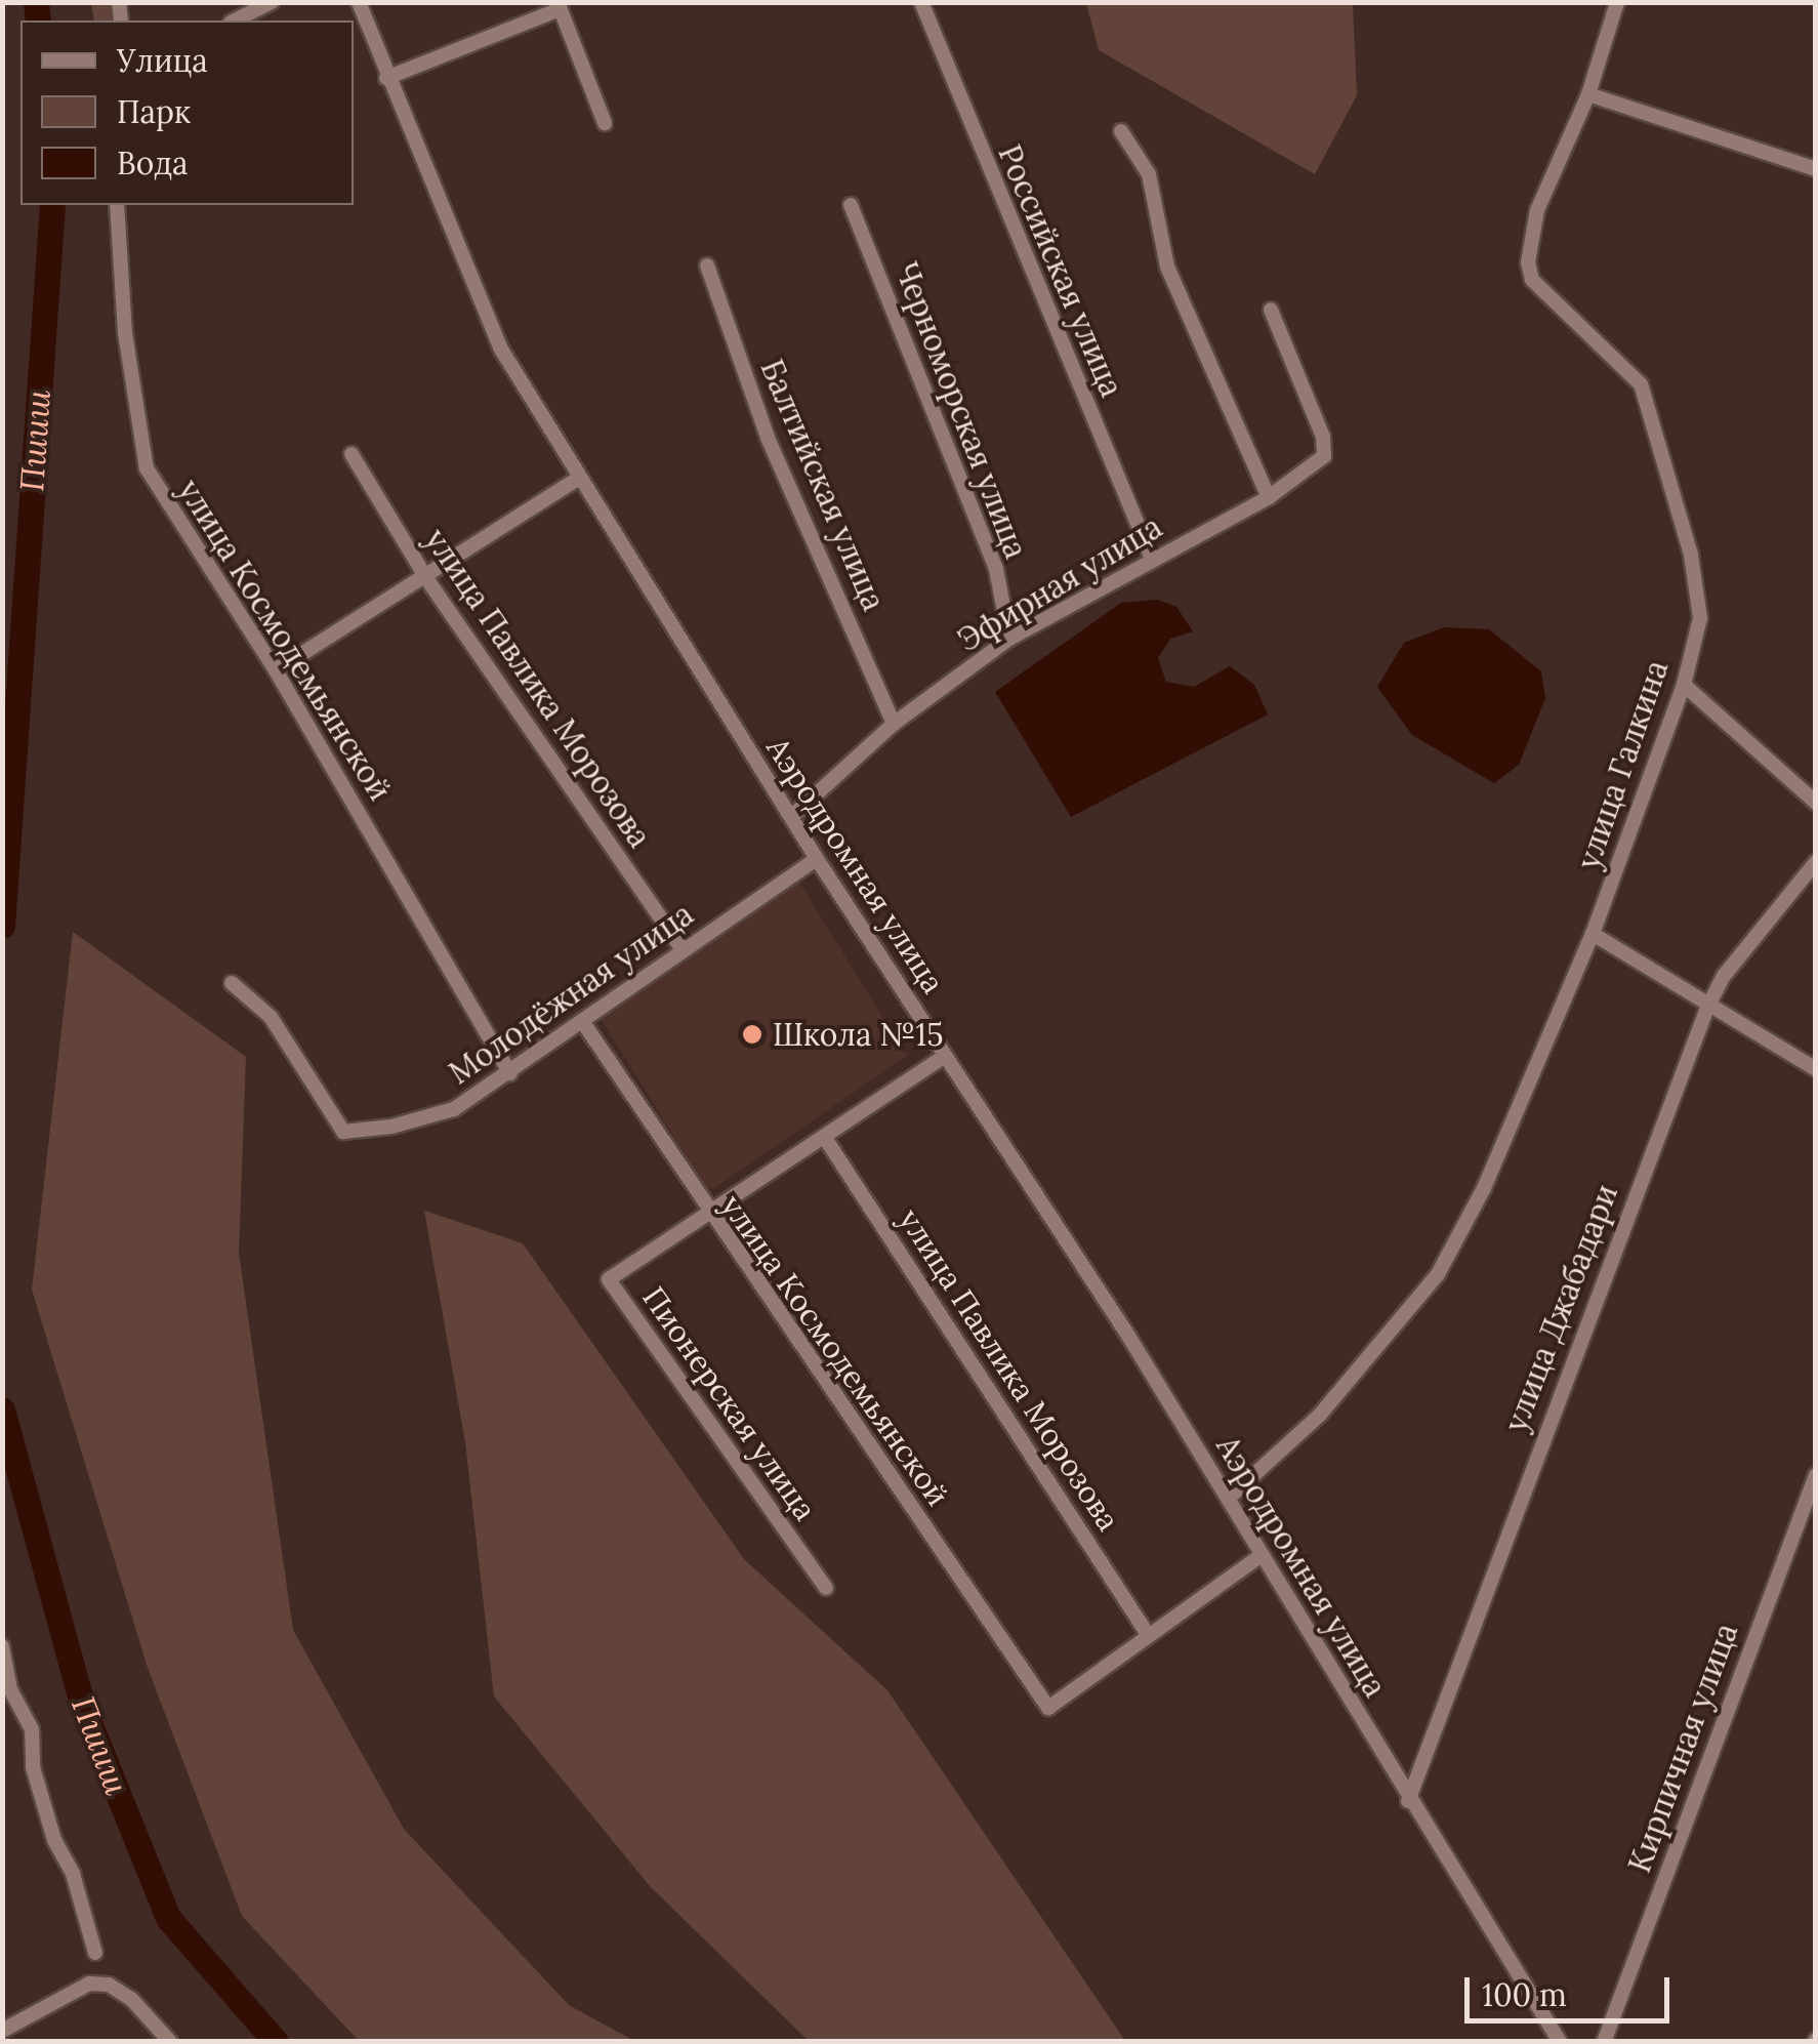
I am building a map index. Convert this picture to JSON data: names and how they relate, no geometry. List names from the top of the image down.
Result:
{
  "streets": {
    "street": [
      "Российская улица",
      "Черноморская улица",
      "Балтийская улица",
      "Эфирная улица",
      "улица Космодемьянской",
      "улица Павлика Морозова",
      "улица Галкина",
      "Аэродромная улица",
      "Молодёжная улица",
      "улица Джабадари",
      "Пионерская улица",
      "Кирпичная улица"
    ]
  },
  "crossings": [
    ["Российская улица", "Эфирная улица"],
    ["Черноморская улица", "Эфирная улица"],
    ["Балтийская улица", "Эфирная улица"],
    ["Эфирная улица", "Аэродромная улица"],
    ["улица Космодемьянской", "улица Павлика Морозова"],
    ["улица Космодемьянской", "Молодёжная улица"],
    ["улица Космодемьянской", "Пионерская улица"],
    ["улица Павлика Морозова", "Молодёжная улица"],
    ["улица Павлика Морозова", "Пионерская улица"],
    ["улица Галкина", "Аэродромная улица"],
    ["Аэродромная улица", "Молодёжная улица"],
    ["Аэродромная улица", "улица Джабадари"],
    ["Аэродромная улица", "Пионерская улица"]
  ],
  "water": ["Пшиш"],
  "places": ["Школа №15"],
  "legend": ["Улица", "Парк", "Вода"],
  "scale_bar": "100 m"
}
